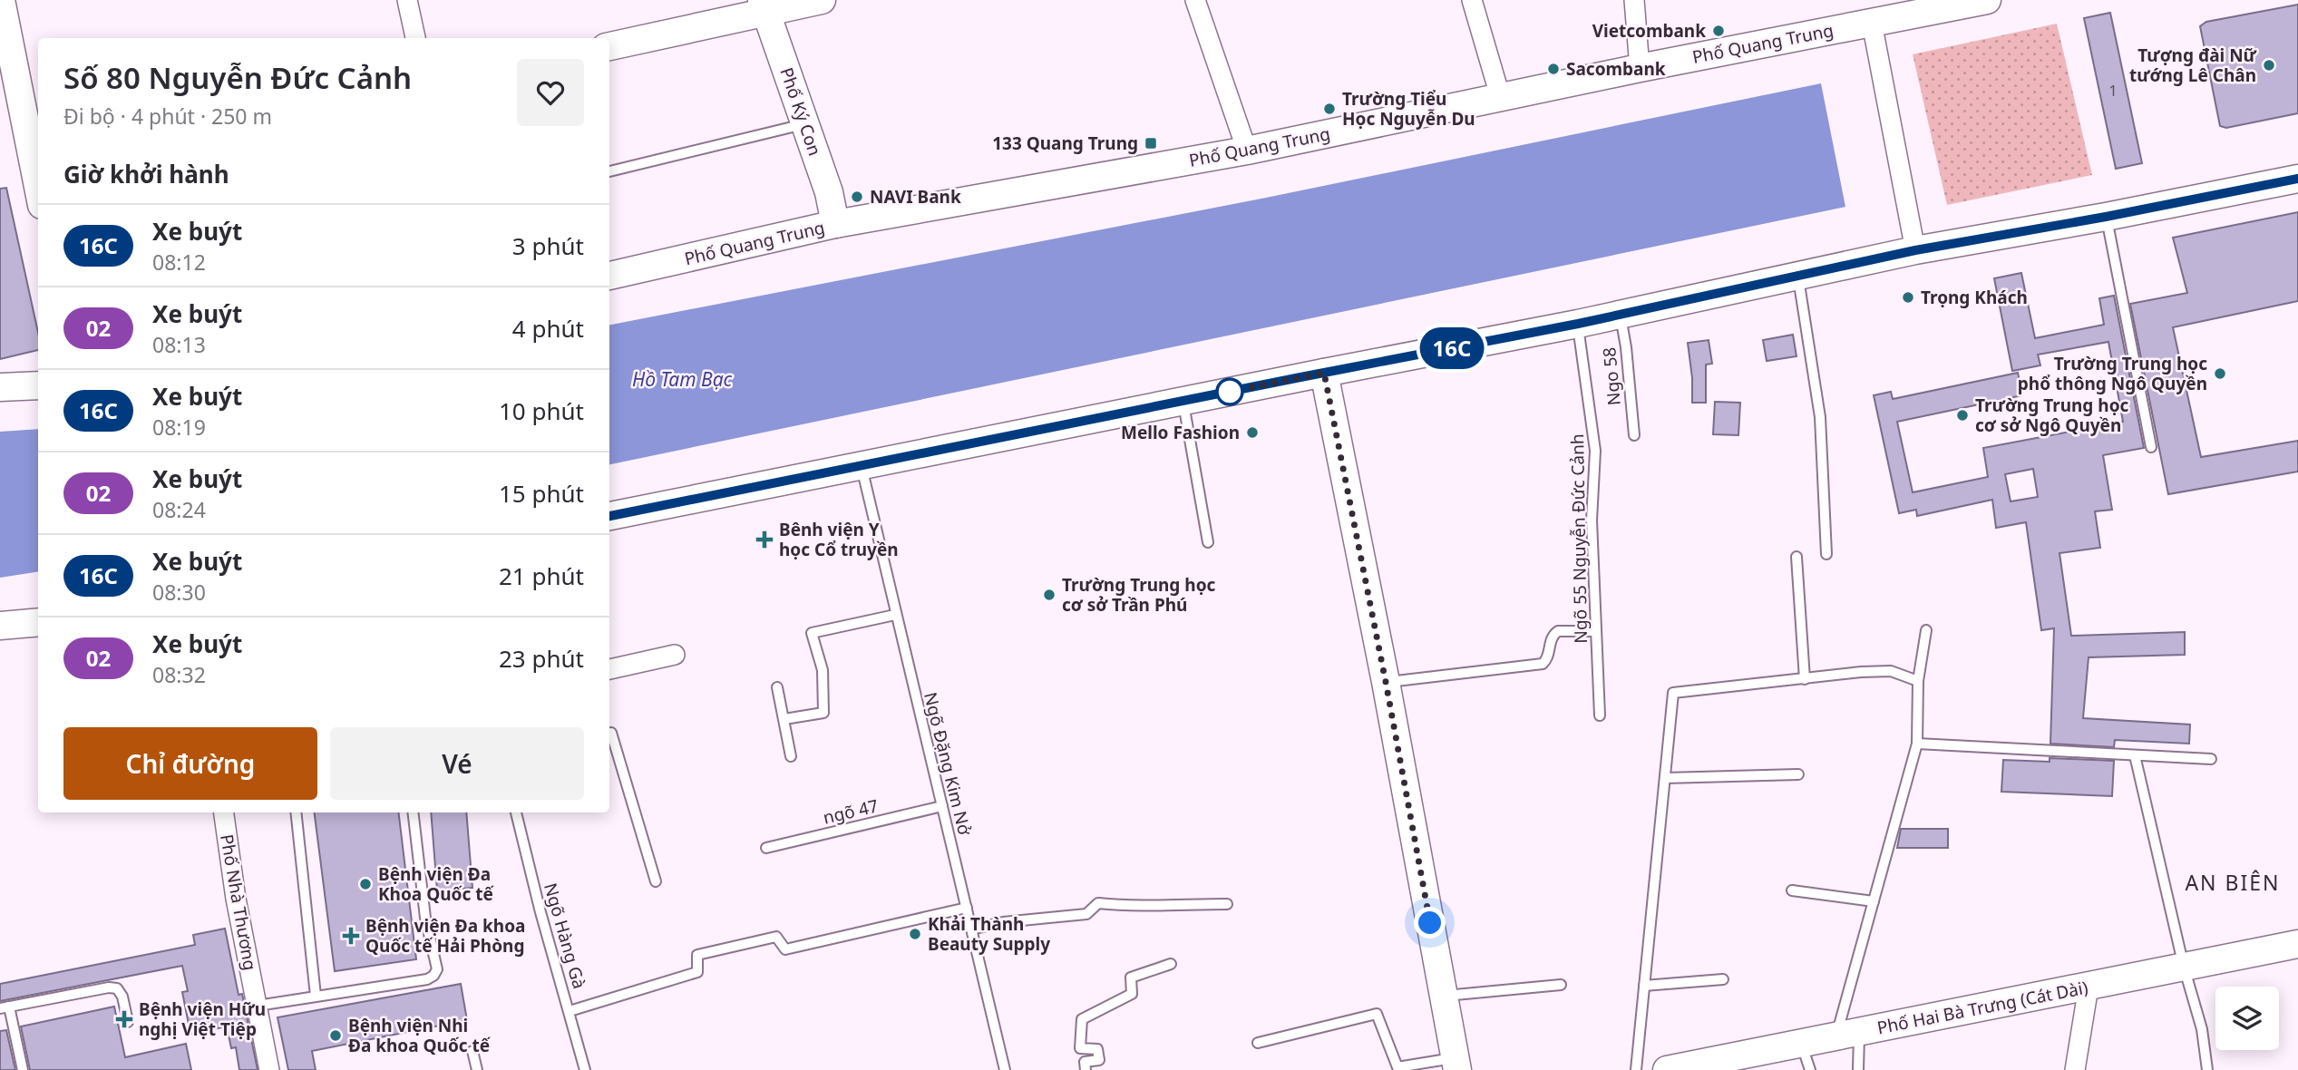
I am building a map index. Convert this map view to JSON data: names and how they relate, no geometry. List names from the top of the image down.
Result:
{
  "streets": {
    "main road": ["Phố Quang Trung", "Phố Ký Con", "Phố Hai Bà Trưng (Cát Dài)"],
    "street": ["Phố Nhà Thương"],
    "lane": [
      "Ngo 58",
      "Ngõ 55 Nguyễn Đức Cảnh",
      "Ngõ Đặng Kim Nở",
      "ngõ 47",
      "Ngõ Hàng Gà"
    ]
  },
  "crossings": [
    ["Phố Quang Trung", "Phố Ký Con"],
    ["Ngõ Đặng Kim Nở", "ngõ 47"]
  ],
  "districts": ["AN BIÊN"],
  "water": ["Hồ Tam Bạc"],
  "places": {
    "other": [
      "Vietcombank",
      "Tượng đài Nữ tướng Lê Chân",
      "Sacombank",
      "Trường Tiểu Học Nguyễn Du",
      "NAVI Bank",
      "Trọng Khách",
      "Trường Trung học phổ thông Ngô Quyền",
      "Trường Trung học cơ sở Ngô Quyền",
      "Mello Fashion",
      "Trường Trung học cơ sở Trần Phú",
      "Bệnh viện Đa Khoa Quốc tế",
      "Khải Thành Beauty Supply",
      "Bệnh viện Nhi Đa khoa Quốc tế"
    ],
    "transit": ["133 Quang Trung"],
    "health": ["Bênh viện Y học Cổ truyền", "Bệnh viện Đa khoa Quốc tế Hải Phòng", "Bệnh viện Hữu nghị Việt Tiệp"]
  },
  "lines": ["bus line 16C"],
  "house_numbers": ["1"],
  "page": {
    "on_map": "16C",
    "heading": [
      ["Số 80 Nguyễn Đức Cảnh", "Đi bộ · 4 phút · 250 m"],
      "Giờ khởi hành"
    ],
    "list": [
      {
        "mark": "16C",
        "name": "Xe buýt",
        "note": "08:12",
        "value": "3 phút"
      },
      {
        "mark": "02",
        "name": "Xe buýt",
        "note": "08:13",
        "value": "4 phút"
      },
      {
        "mark": "16C",
        "name": "Xe buýt",
        "note": "08:19",
        "value": "10 phút"
      },
      {
        "mark": "02",
        "name": "Xe buýt",
        "note": "08:24",
        "value": "15 phút"
      },
      {
        "mark": "16C",
        "name": "Xe buýt",
        "note": "08:30",
        "value": "21 phút"
      },
      {
        "mark": "02",
        "name": "Xe buýt",
        "note": "08:32",
        "value": "23 phút"
      }
    ],
    "buttons": ["Chỉ đường", "Vé"]
  }
}
